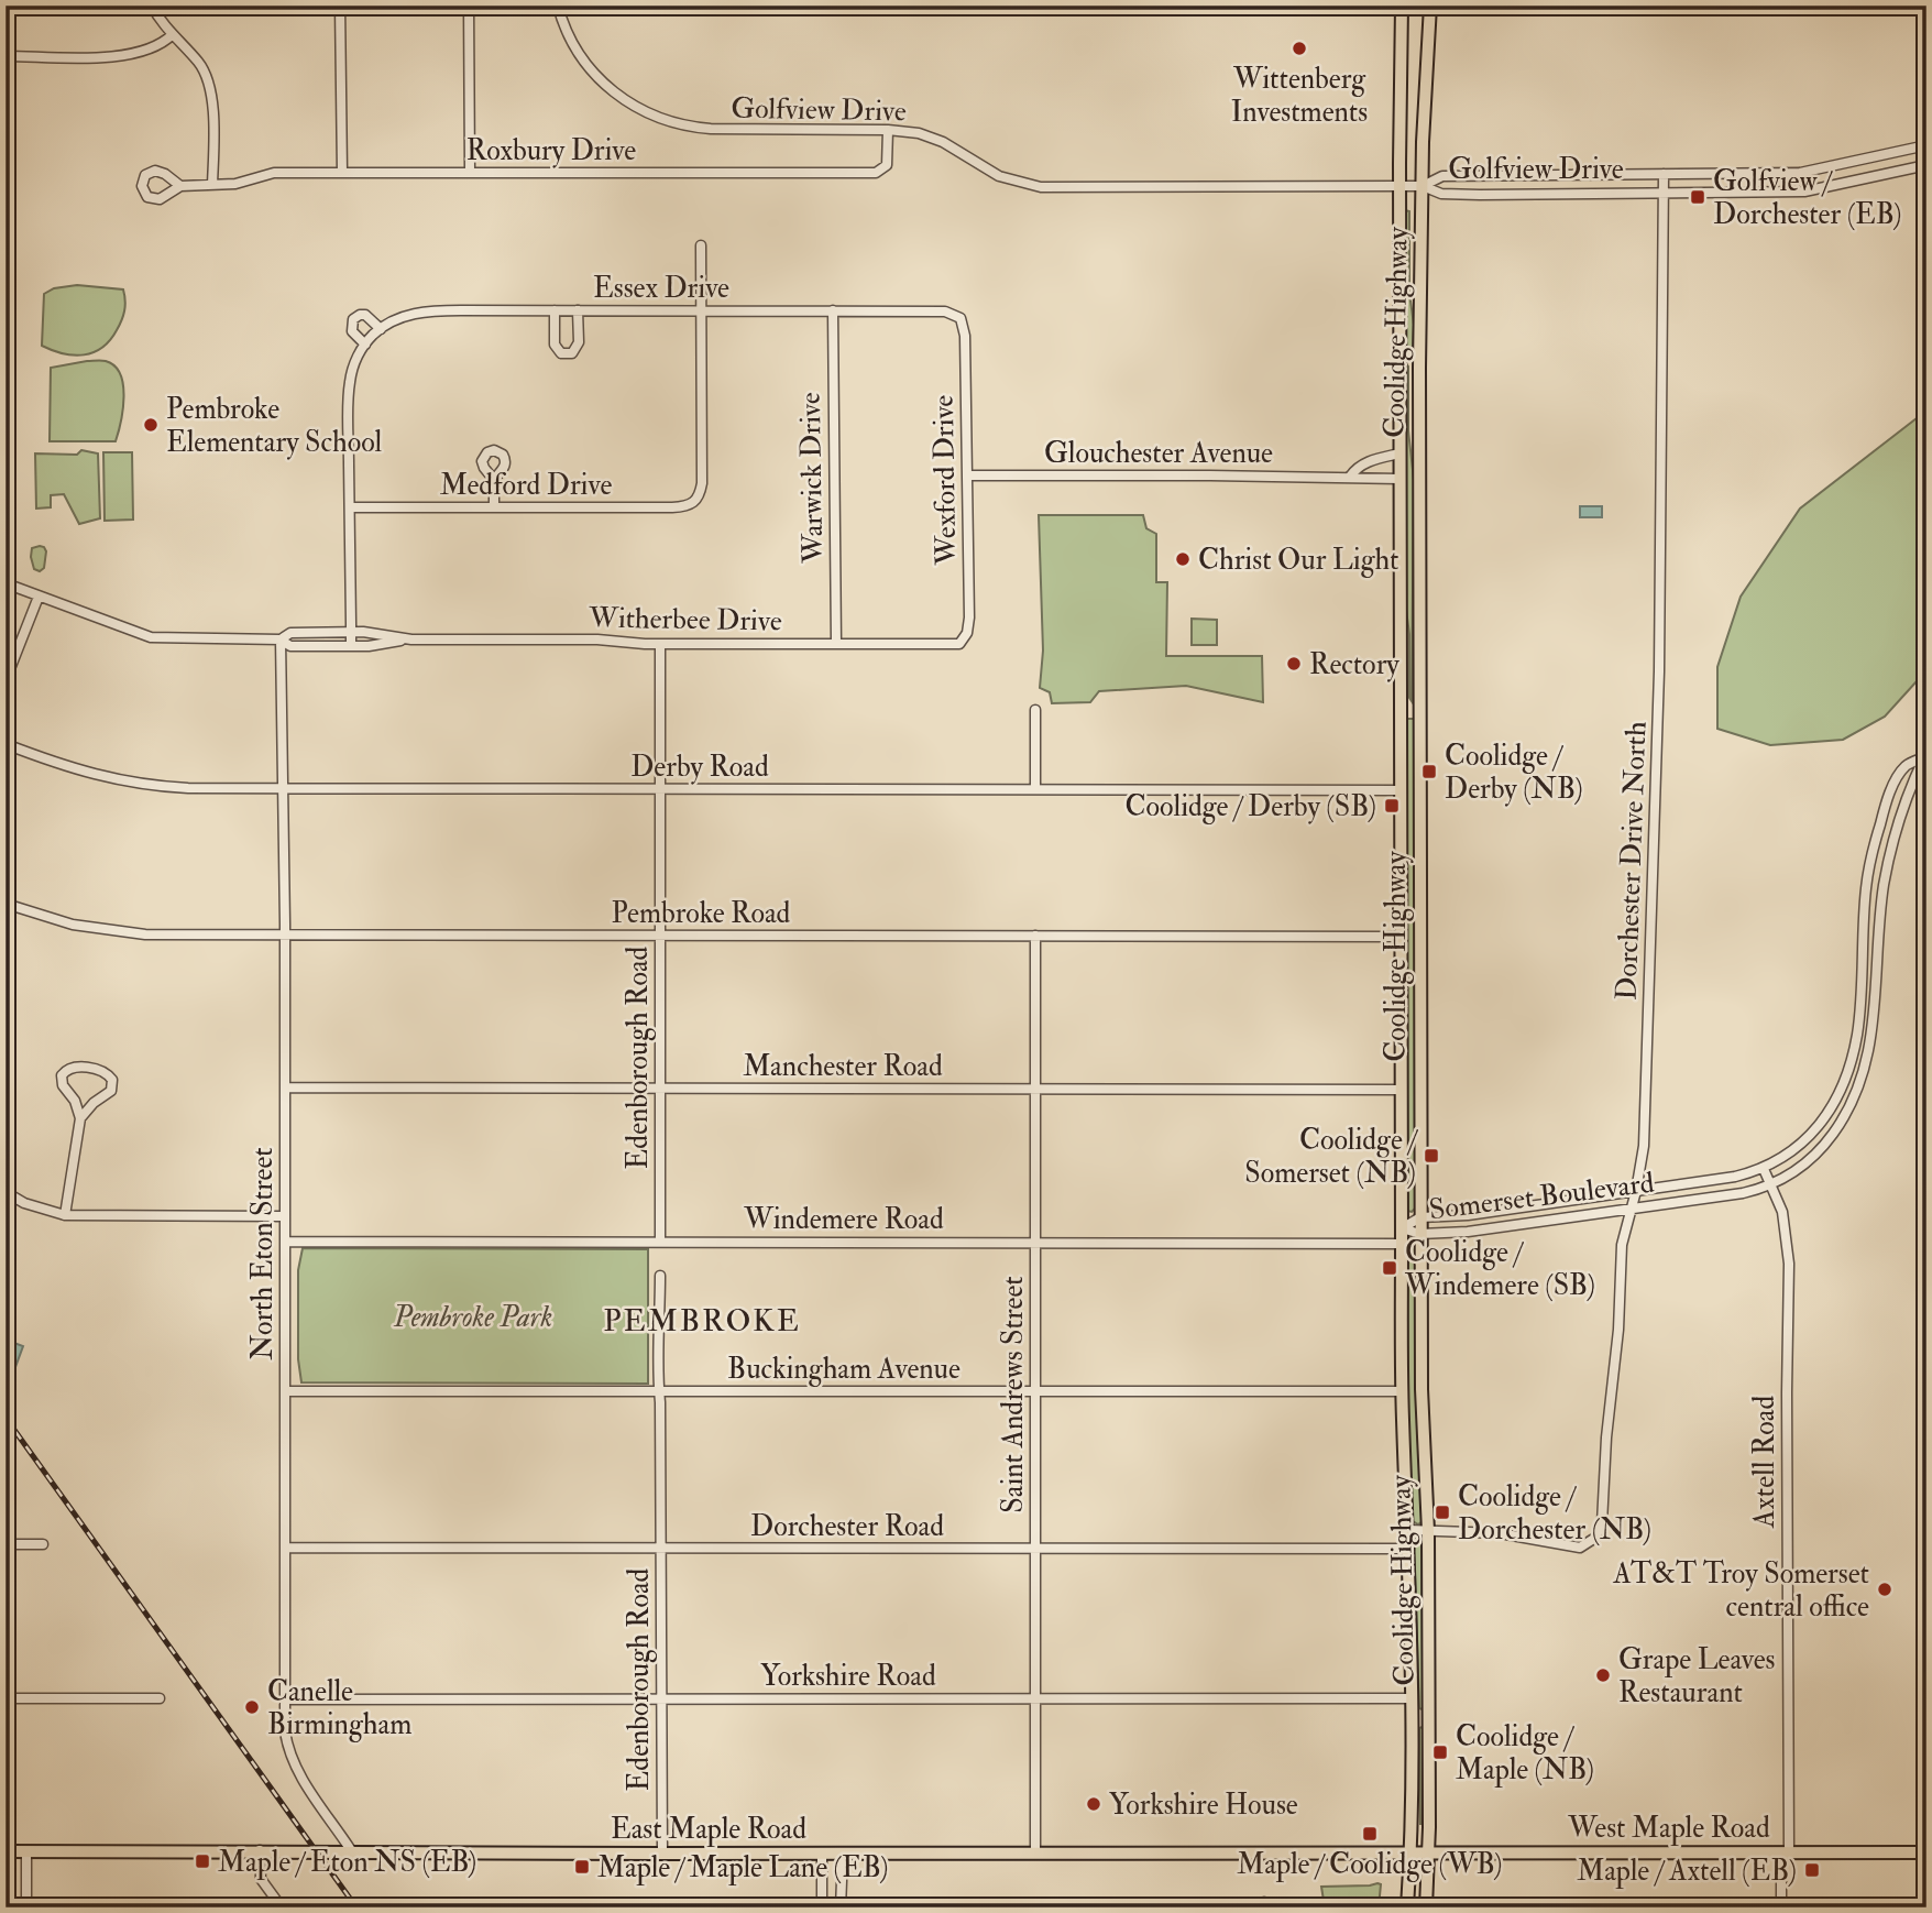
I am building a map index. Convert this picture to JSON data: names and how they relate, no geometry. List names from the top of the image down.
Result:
{
  "streets": {
    "main road": ["Coolidge Highway", "West Maple Road", "East Maple Road"],
    "street": [
      "Golfview Drive",
      "Roxbury Drive",
      "Essex Drive",
      "Glouchester Avenue",
      "Warwick Drive",
      "Wexford Drive",
      "Medford Drive",
      "Witherbee Drive",
      "Derby Road",
      "Dorchester Drive North",
      "Pembroke Road",
      "Edenborough Road",
      "Manchester Road",
      "Somerset Boulevard",
      "Windemere Road",
      "North Eton Street",
      "Buckingham Avenue",
      "Saint Andrews Street",
      "Axtell Road",
      "Dorchester Road",
      "Yorkshire Road"
    ]
  },
  "crossings": [
    ["Golfview Drive", "Roxbury Drive"],
    ["Golfview Drive", "Coolidge Highway"],
    ["Golfview Drive", "Dorchester Drive North"],
    ["Essex Drive", "Warwick Drive"],
    ["Essex Drive", "Wexford Drive"],
    ["Essex Drive", "Medford Drive"],
    ["Coolidge Highway", "Glouchester Avenue"],
    ["Coolidge Highway", "Derby Road"],
    ["Coolidge Highway", "Dorchester Drive North"],
    ["Coolidge Highway", "Pembroke Road"],
    ["Coolidge Highway", "Manchester Road"],
    ["Coolidge Highway", "Somerset Boulevard"],
    ["Coolidge Highway", "Windemere Road"],
    ["Coolidge Highway", "Buckingham Avenue"],
    ["Coolidge Highway", "Dorchester Road"],
    ["Coolidge Highway", "Yorkshire Road"],
    ["Coolidge Highway", "West Maple Road"],
    ["Coolidge Highway", "East Maple Road"],
    ["Glouchester Avenue", "Wexford Drive"],
    ["Warwick Drive", "Witherbee Drive"],
    ["Wexford Drive", "Witherbee Drive"],
    ["Witherbee Drive", "Edenborough Road"],
    ["Witherbee Drive", "North Eton Street"],
    ["Derby Road", "Edenborough Road"],
    ["Derby Road", "North Eton Street"],
    ["Dorchester Drive North", "Somerset Boulevard"],
    ["Pembroke Road", "Edenborough Road"],
    ["Pembroke Road", "North Eton Street"],
    ["Pembroke Road", "Saint Andrews Street"],
    ["Edenborough Road", "Manchester Road"],
    ["Edenborough Road", "Windemere Road"],
    ["Edenborough Road", "Buckingham Avenue"],
    ["Edenborough Road", "Dorchester Road"],
    ["Edenborough Road", "Yorkshire Road"],
    ["Edenborough Road", "East Maple Road"],
    ["Manchester Road", "North Eton Street"],
    ["Manchester Road", "Saint Andrews Street"],
    ["Somerset Boulevard", "Axtell Road"],
    ["Windemere Road", "North Eton Street"],
    ["Windemere Road", "Saint Andrews Street"],
    ["North Eton Street", "Buckingham Avenue"],
    ["North Eton Street", "Dorchester Road"],
    ["North Eton Street", "Yorkshire Road"],
    ["North Eton Street", "East Maple Road"],
    ["Buckingham Avenue", "Saint Andrews Street"],
    ["Saint Andrews Street", "Dorchester Road"],
    ["Saint Andrews Street", "Yorkshire Road"],
    ["Saint Andrews Street", "East Maple Road"],
    ["Axtell Road", "West Maple Road"],
    ["West Maple Road", "East Maple Road"]
  ],
  "districts": ["PEMBROKE"],
  "parks": ["Pembroke Park"],
  "places": {
    "other": [
      "Wittenberg Investments",
      "Pembroke Elementary School",
      "Christ Our Light",
      "Rectory",
      "AT&T Troy Somerset central office",
      "Grape Leaves Restaurant",
      "Canelle Birmingham",
      "Yorkshire House"
    ],
    "transit": [
      "Golfview / Dorchester (EB)",
      "Coolidge / Derby (NB)",
      "Coolidge / Derby (SB)",
      "Coolidge / Somerset (NB)",
      "Coolidge / Windemere (SB)",
      "Coolidge / Dorchester (NB)",
      "Coolidge / Maple (NB)",
      "Maple / Coolidge (WB)",
      "Maple / Eton NS (EB)",
      "Maple / Maple Lane (EB)",
      "Maple / Axtell (EB)"
    ]
  }
}
